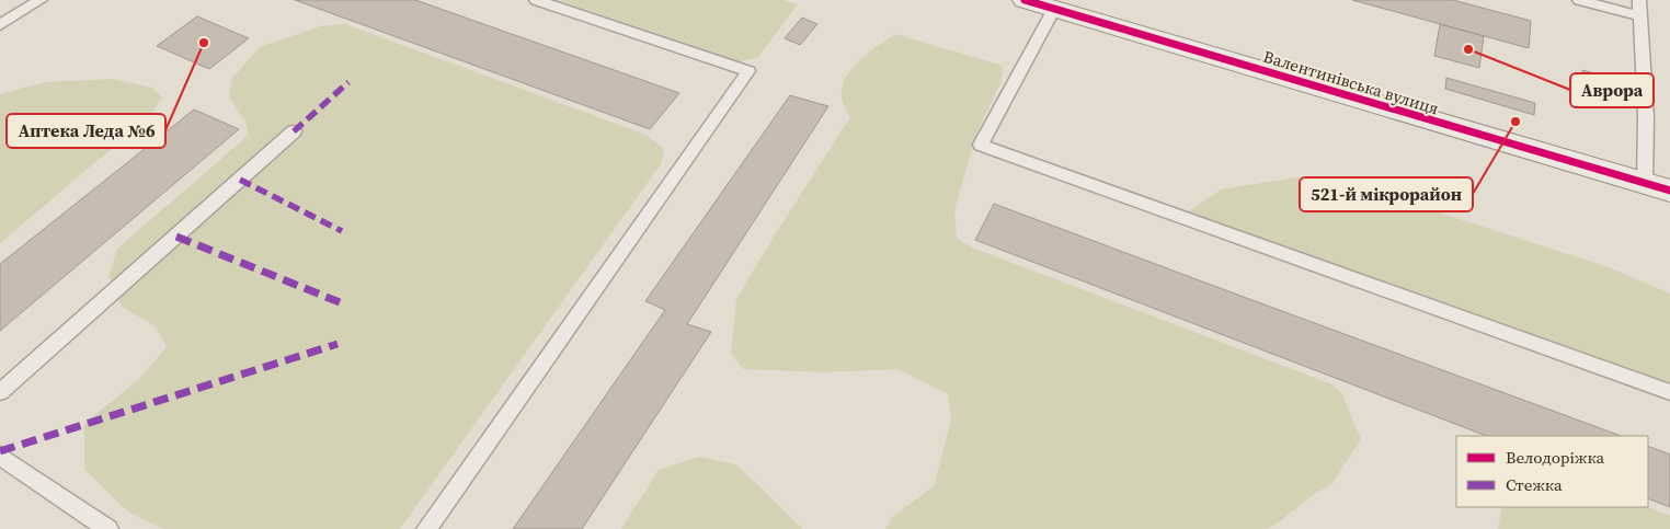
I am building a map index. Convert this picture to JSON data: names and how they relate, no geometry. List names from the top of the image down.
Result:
{
  "streets": {
    "street": ["Валентинівська вулиця"]
  },
  "places": ["Аптека Леда №6", "Аврора", "521-й мікрорайон"],
  "legend": ["Велодоріжка", "Стежка"]
}
